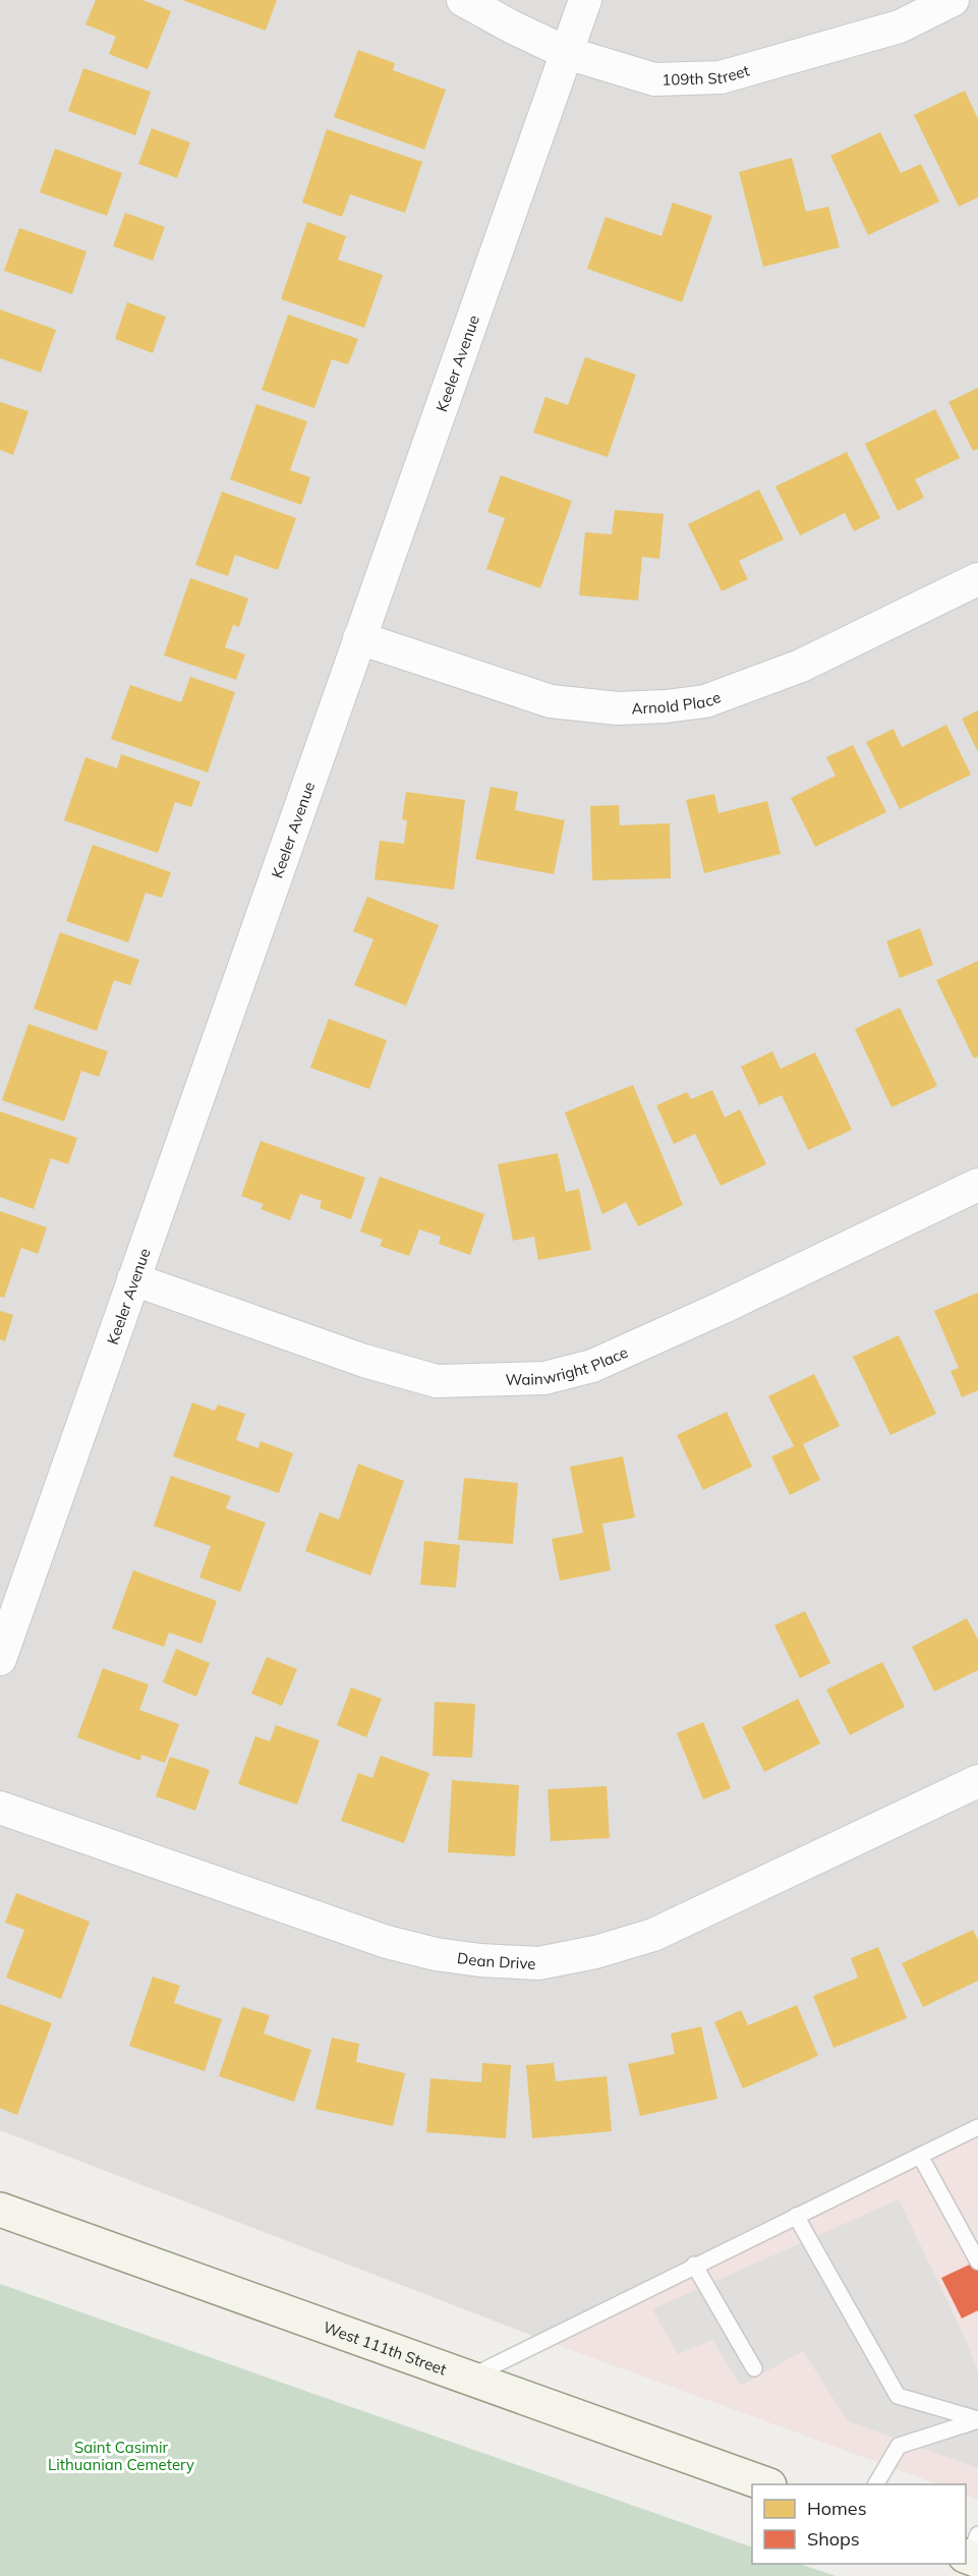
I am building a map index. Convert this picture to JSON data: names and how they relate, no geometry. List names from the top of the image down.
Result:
{
  "streets": {
    "main road": ["West 111th Street"],
    "street": [
      "109th Street",
      "Keeler Avenue",
      "Arnold Place",
      "Wainwright Place",
      "Dean Drive"
    ]
  },
  "crossings": [
    ["109th Street", "Keeler Avenue"],
    ["Keeler Avenue", "Arnold Place"],
    ["Keeler Avenue", "Wainwright Place"]
  ],
  "parks": ["Saint Casimir Lithuanian Cemetery"],
  "legend": ["Homes", "Shops"]
}
